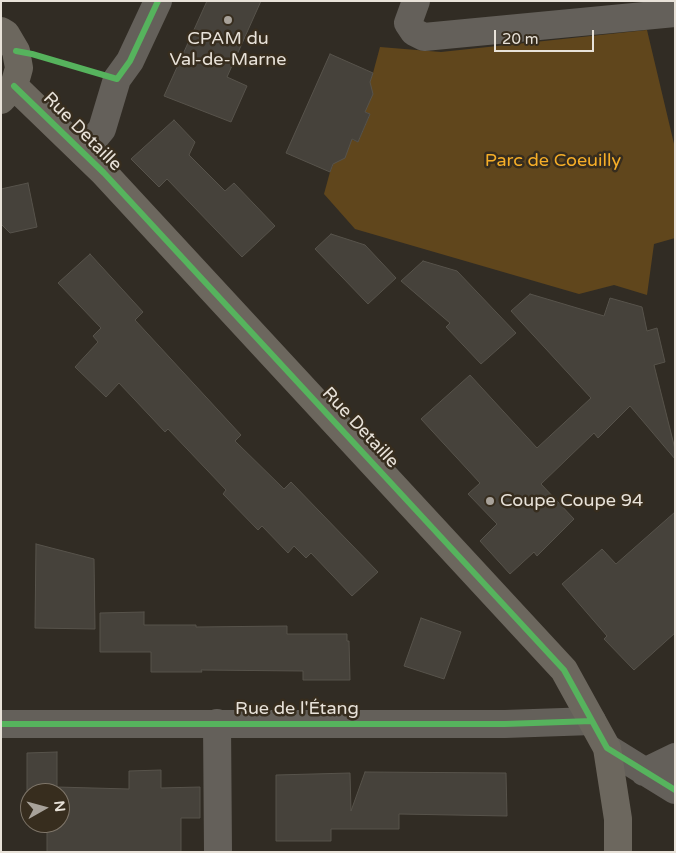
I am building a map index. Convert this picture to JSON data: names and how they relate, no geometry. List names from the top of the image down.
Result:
{
  "streets": {
    "street": ["Rue Detaille", "Rue de l'Étang"]
  },
  "crossings": [
    ["Rue Detaille", "Rue de l'Étang"]
  ],
  "parks": ["Parc de Coeuilly"],
  "places": ["CPAM du Val-de-Marne", "Coupe Coupe 94"],
  "scale_bar": "20 m",
  "north": "right"
}
